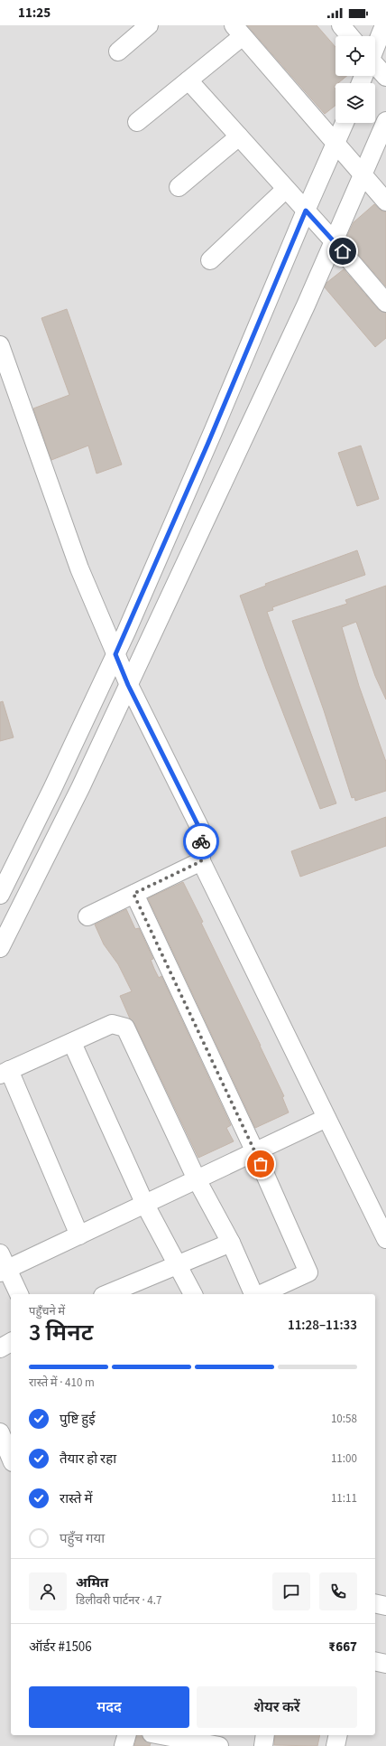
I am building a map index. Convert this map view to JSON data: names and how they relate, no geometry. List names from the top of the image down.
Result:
{
  "page": {
    "status": "11:25",
    "heading": ["3 मिनट", "पहुँचने में", "11:28–11:33"],
    "panel": [
      "अमित",
      "डिलीवरी पार्टनर · 4.7",
      "ऑर्डर #1506",
      "₹667"
    ],
    "bar": "रास्ते में · 410 m",
    "list": [
      ["पुष्टि हुई", "10:58"],
      ["तैयार हो रहा", "11:00"],
      ["रास्ते में", "11:11"],
      "पहुँच गया"
    ],
    "buttons": ["मदद", "शेयर करें"]
  }
}
